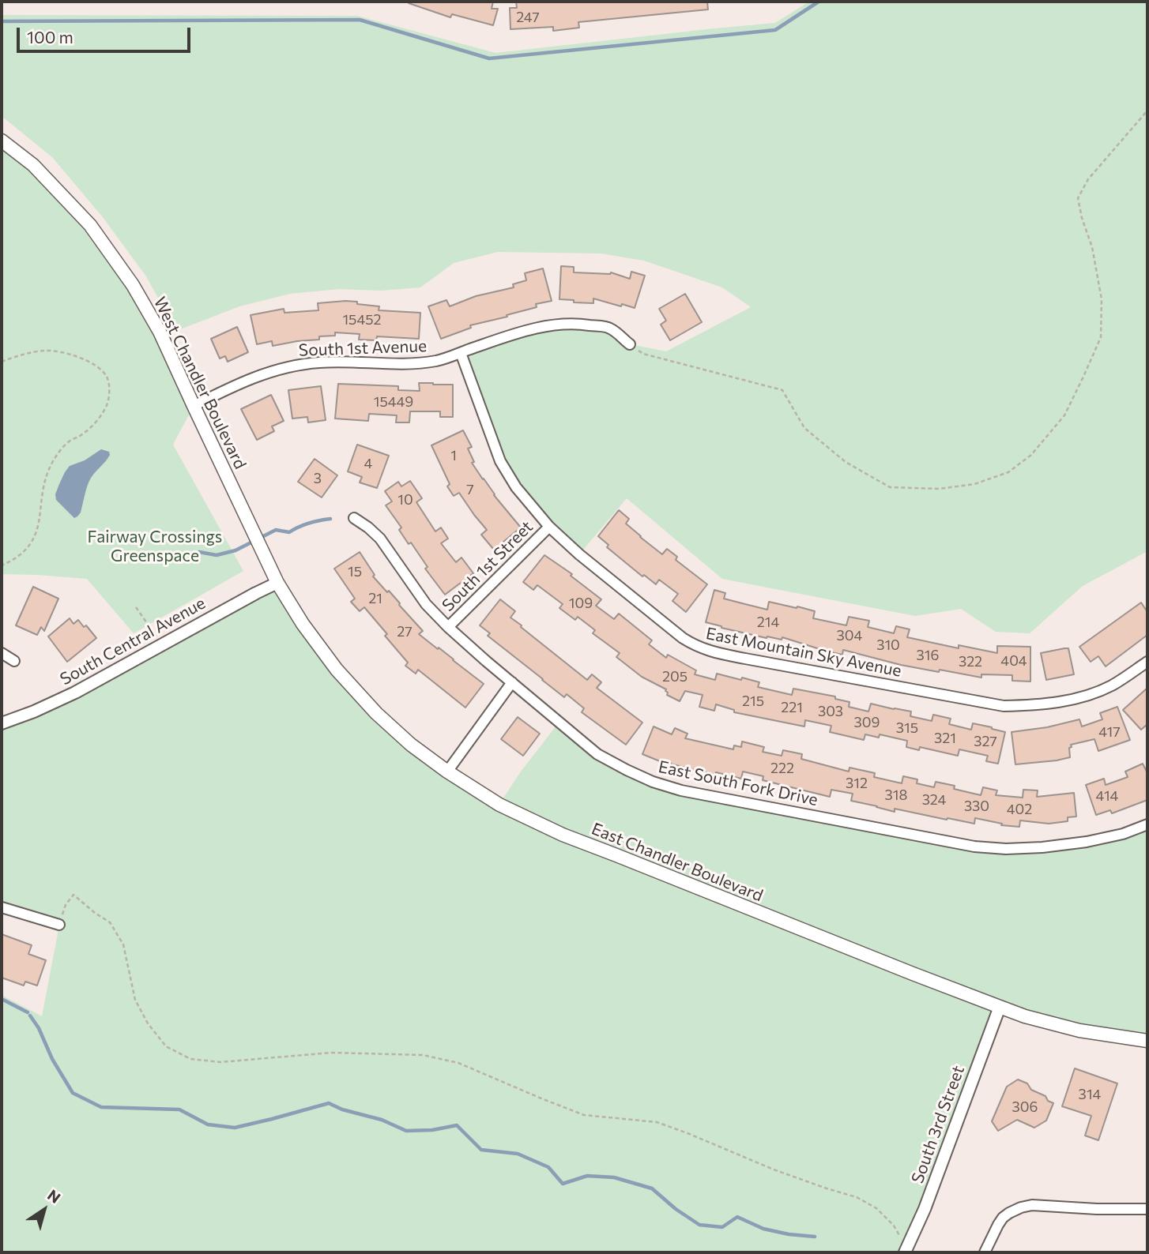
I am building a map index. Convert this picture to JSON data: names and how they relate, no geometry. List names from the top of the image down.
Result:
{
  "streets": {
    "main road": ["West Chandler Boulevard", "East Chandler Boulevard"],
    "street": [
      "South 1st Avenue",
      "South 1st Street",
      "South Central Avenue",
      "East Mountain Sky Avenue",
      "East South Fork Drive",
      "South 3rd Street"
    ]
  },
  "crossings": [
    ["South 1st Avenue", "West Chandler Boulevard"],
    ["South 1st Avenue", "East Mountain Sky Avenue"],
    ["West Chandler Boulevard", "South Central Avenue"],
    ["West Chandler Boulevard", "East Chandler Boulevard"],
    ["South 1st Street", "East Mountain Sky Avenue"],
    ["South 1st Street", "East South Fork Drive"],
    ["South Central Avenue", "East Chandler Boulevard"],
    ["East Chandler Boulevard", "South 3rd Street"]
  ],
  "parks": ["Fairway Crossings Greenspace"],
  "house_numbers": [
    "247",
    "15452",
    "15449",
    "1",
    "4",
    "3",
    "7",
    "10",
    "15",
    "21",
    "109",
    "214",
    "27",
    "304",
    "310",
    "316",
    "404",
    "322",
    "205",
    "215",
    "221",
    "303",
    "309",
    "315",
    "417",
    "321",
    "327",
    "222",
    "312",
    "318",
    "414",
    "324",
    "330",
    "402",
    "314",
    "306"
  ],
  "scale_bar": "100 m",
  "north": "top right"
}
